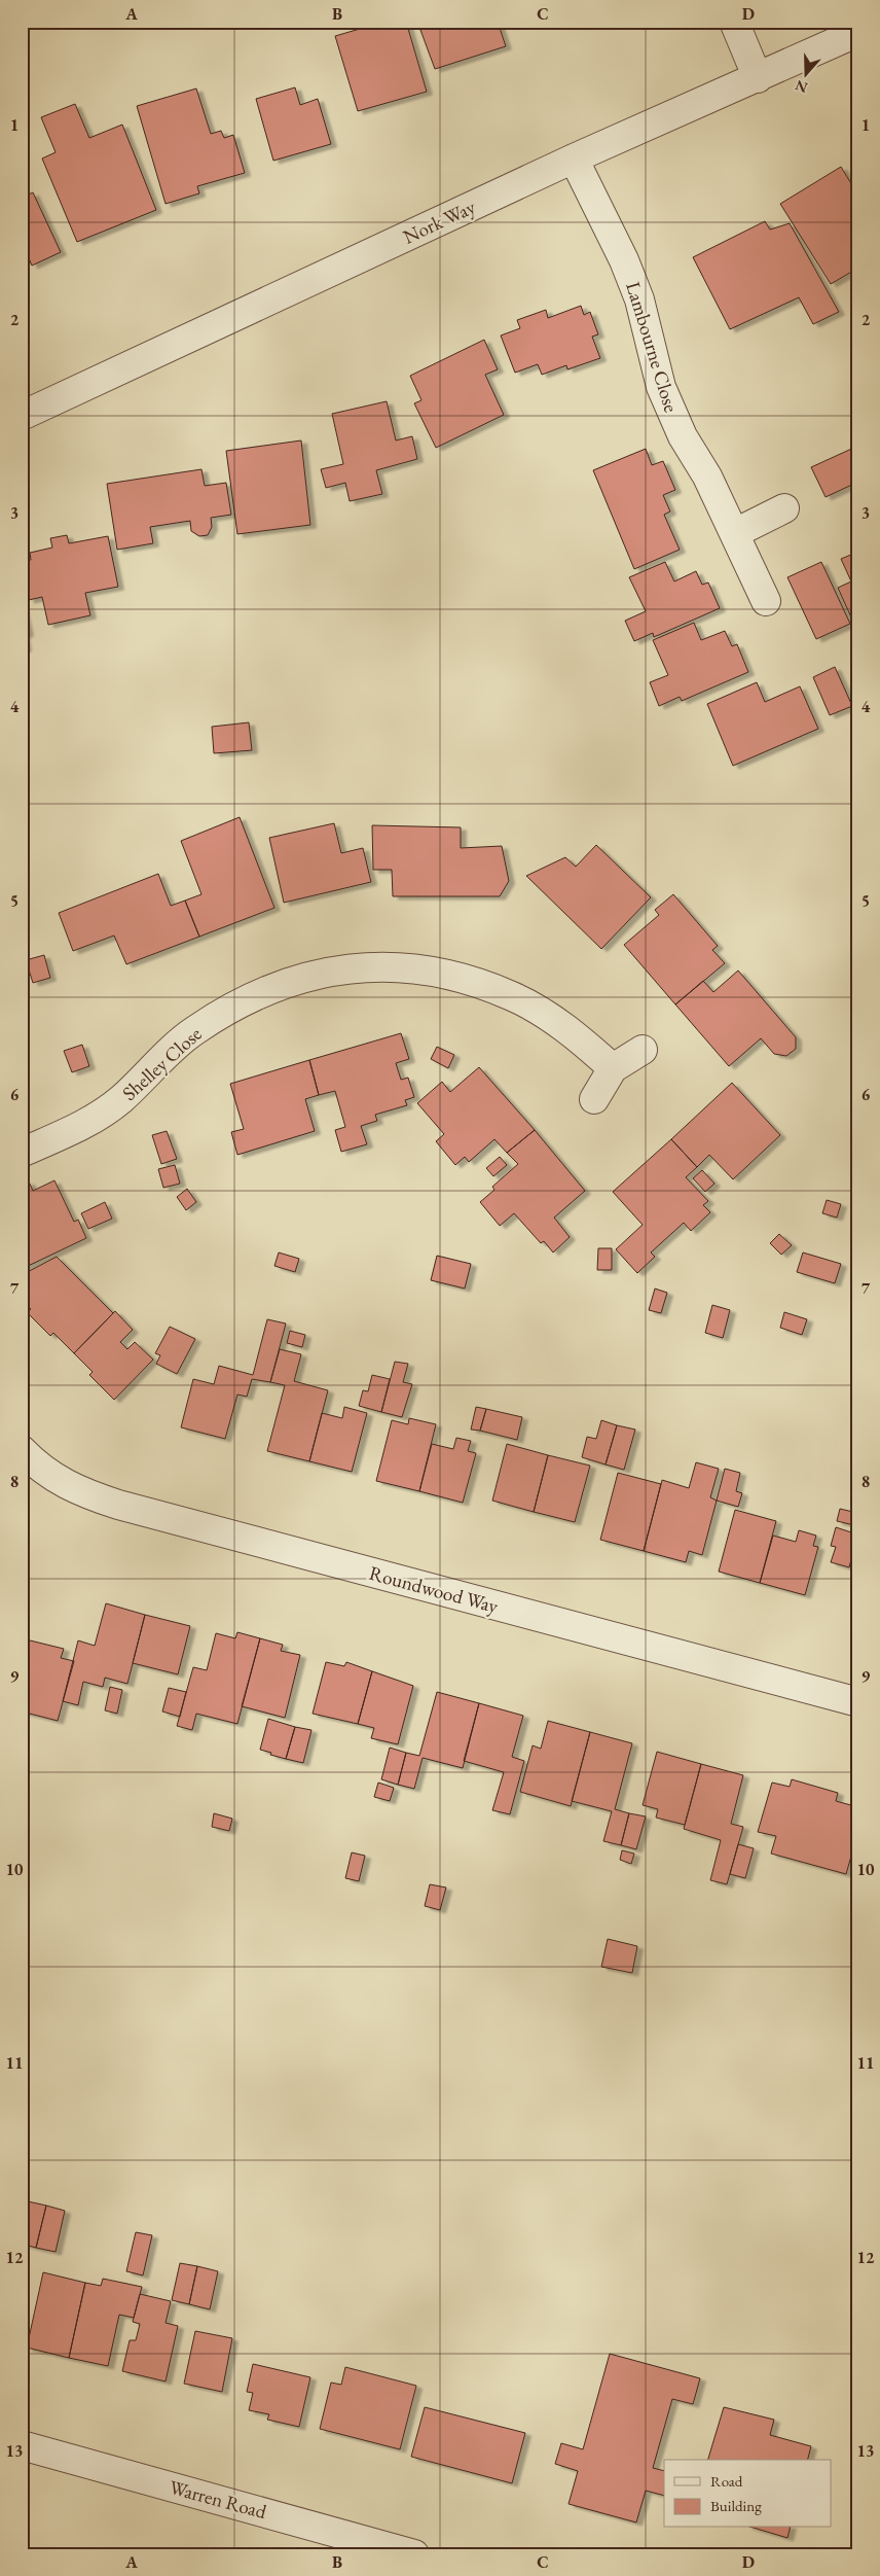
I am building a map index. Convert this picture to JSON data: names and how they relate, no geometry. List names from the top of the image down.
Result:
{
  "streets": {
    "street": [
      "Nork Way",
      "Lambourne Close",
      "Shelley Close",
      "Roundwood Way",
      "Warren Road"
    ]
  },
  "crossings": [
    ["Nork Way", "Lambourne Close"]
  ],
  "legend": ["Road", "Building"],
  "north": "bottom",
  "grid": {
    "columns": [
      "A",
      "B",
      "C",
      "D"
    ],
    "rows": [
      "1",
      "2",
      "3",
      "4",
      "5",
      "6",
      "7",
      "8",
      "9",
      "10",
      "11",
      "12",
      "13"
    ]
  }
}
